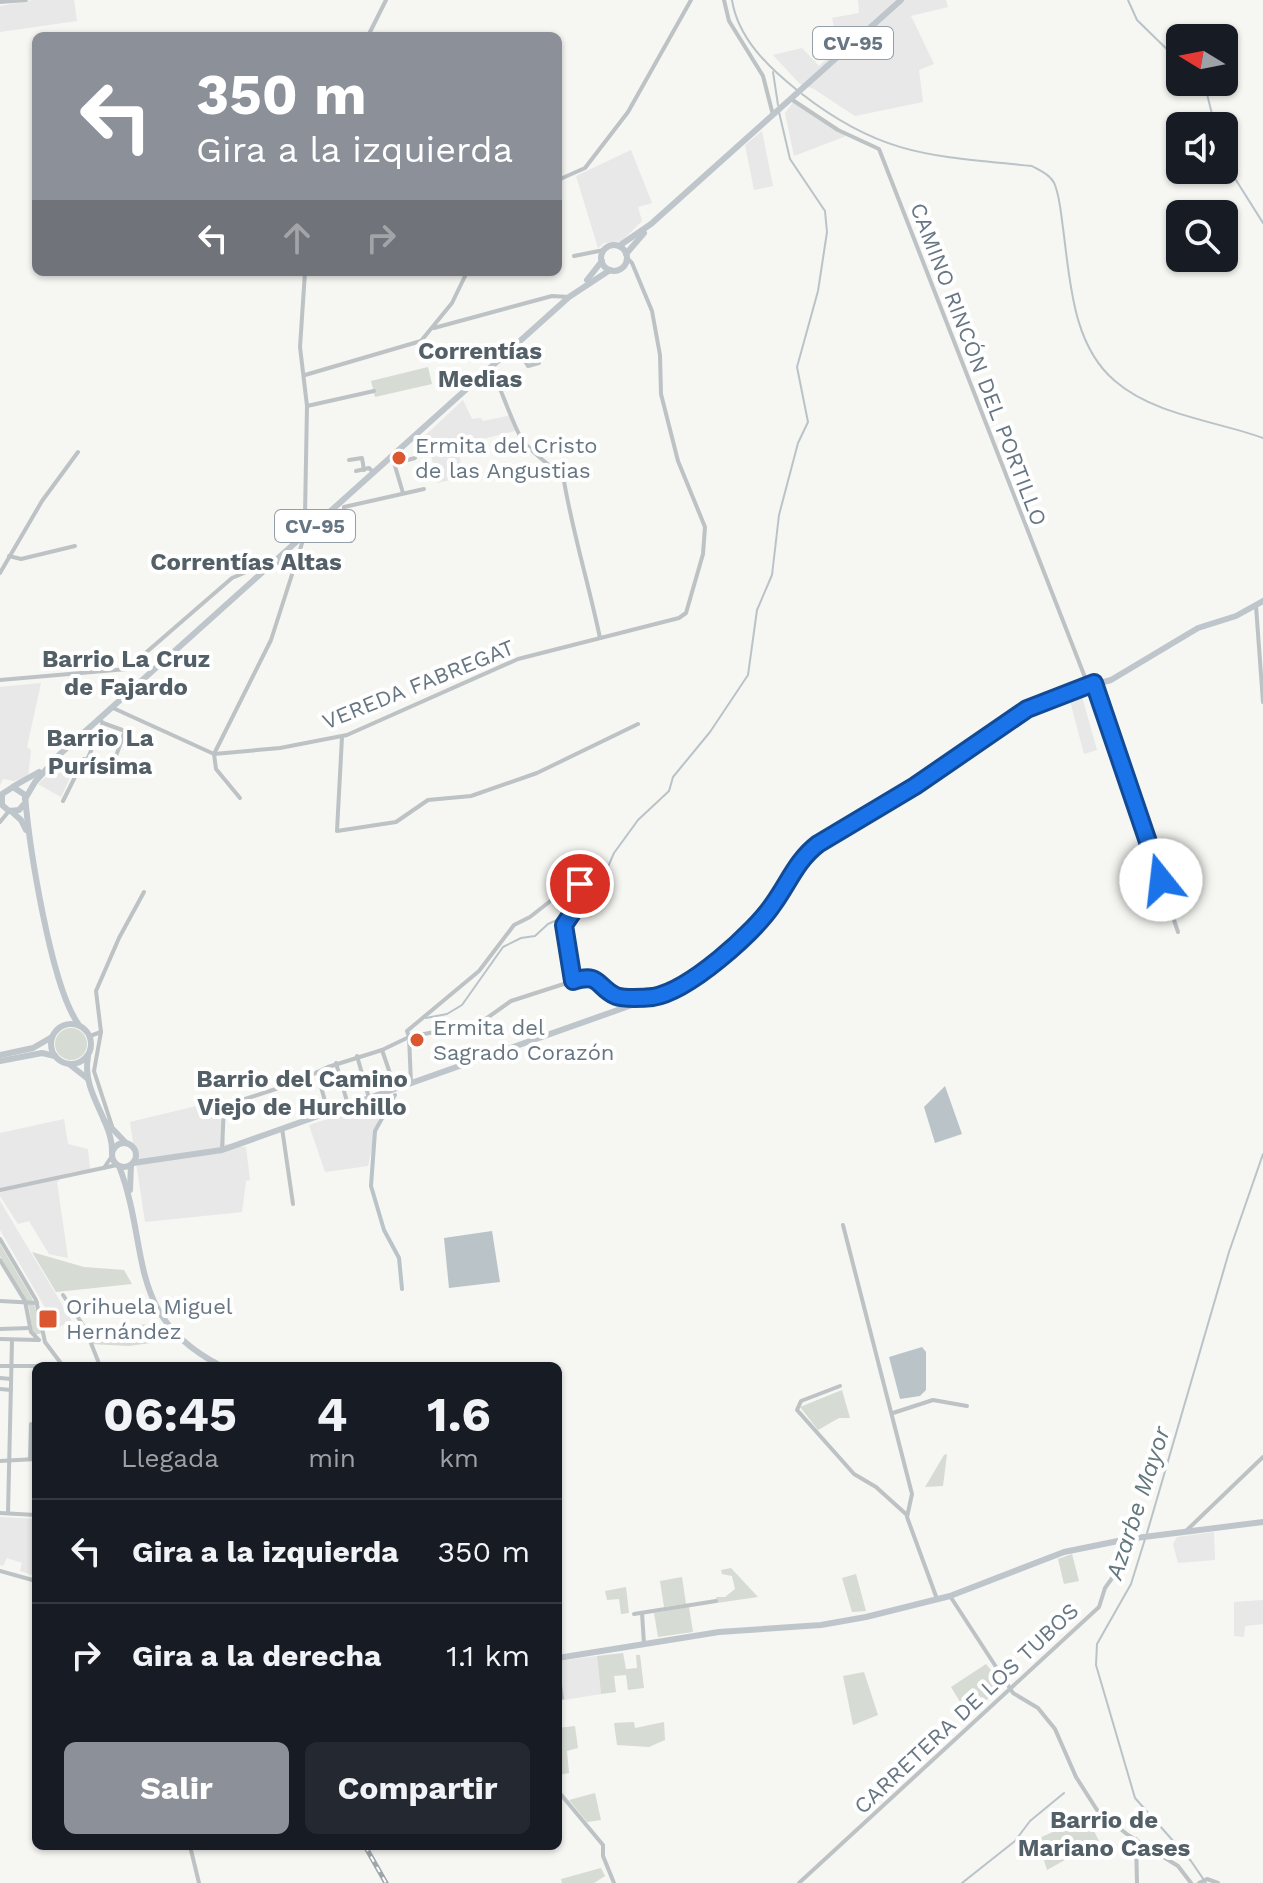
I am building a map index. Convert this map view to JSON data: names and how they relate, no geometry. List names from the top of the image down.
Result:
{
  "streets": {
    "main road": ["CV-95"],
    "street": ["CAMINO RINCÓN DEL PORTILLO", "VEREDA FABREGAT", "CARRETERA DE LOS TUBOS"]
  },
  "crossings": [
    ["CV-95", "CAMINO RINCÓN DEL PORTILLO"],
    ["CV-95", "VEREDA FABREGAT"]
  ],
  "districts": [
    "Correntías Medias",
    "Correntías Altas",
    "Barrio La Cruz de Fajardo",
    "Barrio La Purísima",
    "Barrio del Camino Viejo de Hurchillo",
    "Barrio de Mariano Cases"
  ],
  "water": ["Azarbe Mayor"],
  "places": {
    "other": ["Ermita del Cristo de las Angustias", "Ermita del Sagrado Corazón"],
    "transit": ["Orihuela Miguel Hernández"]
  },
  "north": "left",
  "page": {
    "turn": ["350 m", "Gira a la izquierda"],
    "eta": [
      "06:45",
      "Llegada",
      "4",
      "min",
      "1.6",
      "km"
    ],
    "list": [
      {
        "name": "Gira a la izquierda",
        "value": "350 m"
      },
      {
        "name": "Gira a la derecha",
        "value": "1.1 km"
      }
    ],
    "buttons": ["Salir", "Compartir"]
  }
}
